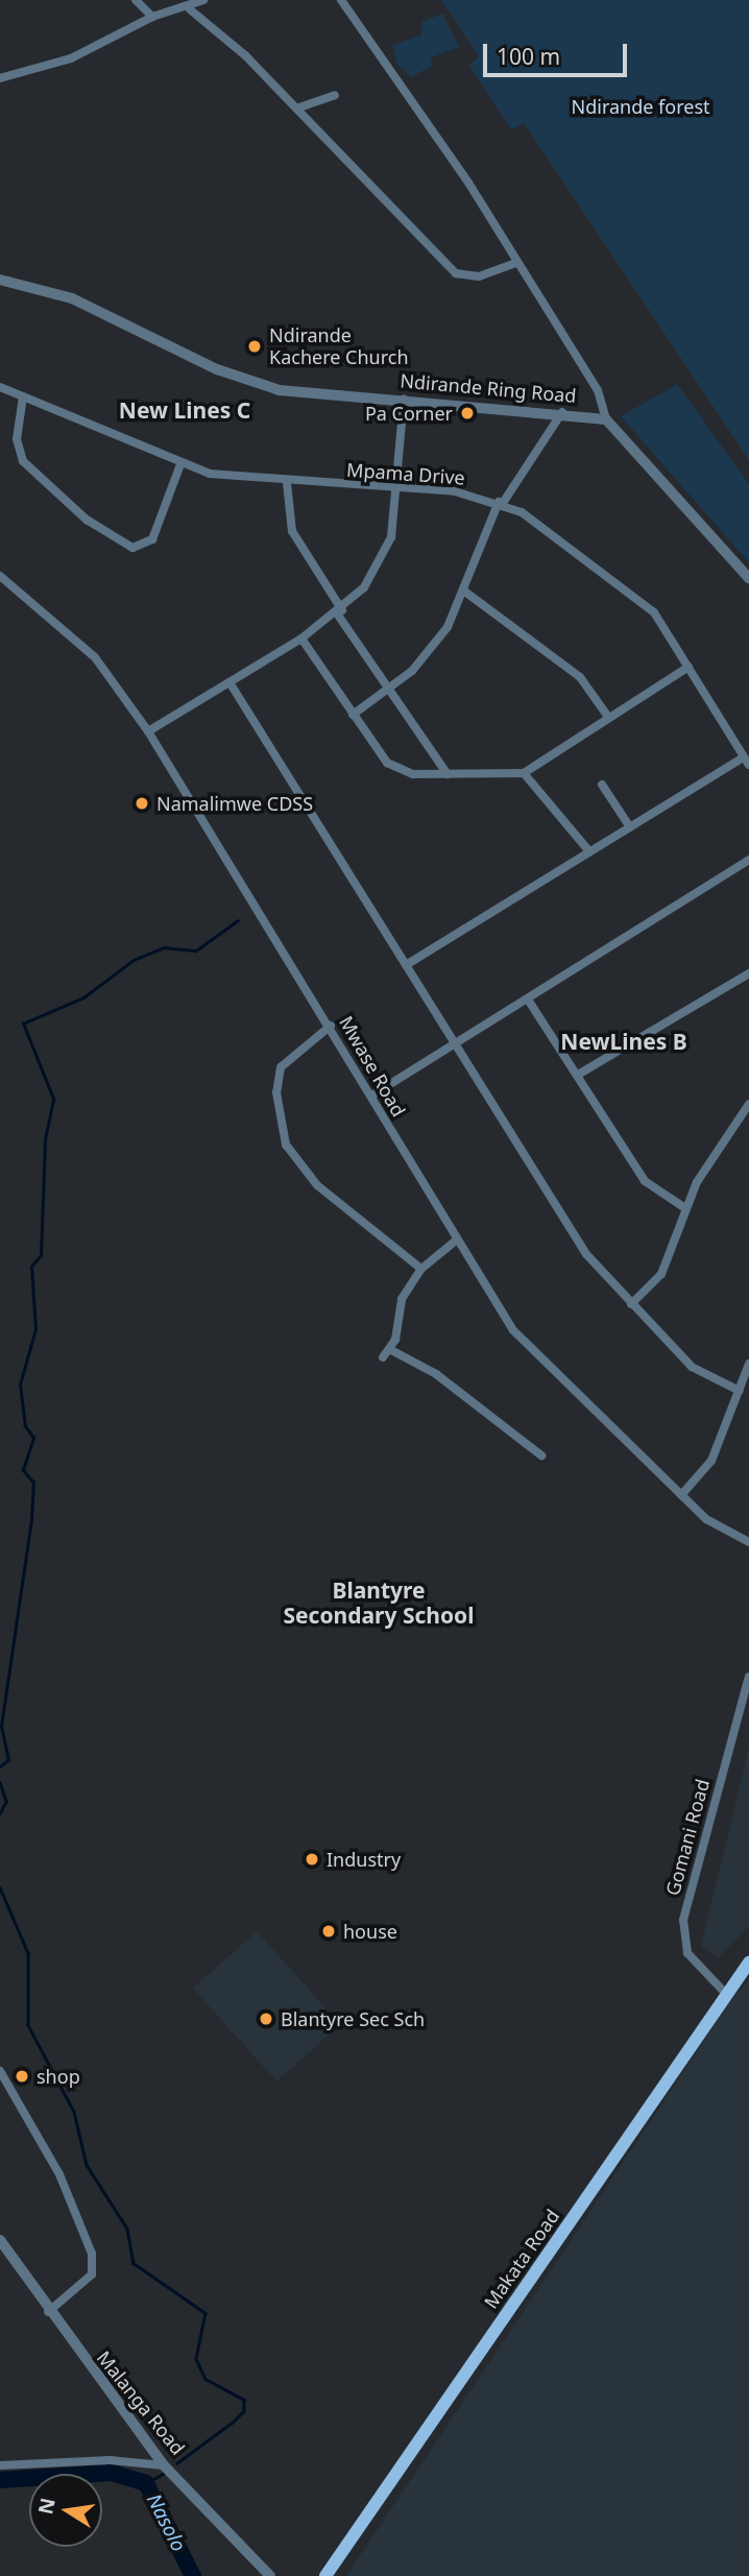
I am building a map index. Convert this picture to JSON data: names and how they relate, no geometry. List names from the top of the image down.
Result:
{
  "streets": {
    "main road": ["Makata Road"],
    "street": [
      "Ndirande Ring Road",
      "Mpama Drive",
      "Mwase Road",
      "Gomani Road",
      "Malanga Road"
    ]
  },
  "crossings": [
    ["Gomani Road", "Makata Road"]
  ],
  "districts": ["New Lines C", "NewLines B", "Blantyre Secondary School"],
  "water": ["Nasolo"],
  "parks": ["Ndirande forest"],
  "places": [
    "Ndirande Kachere Church",
    "Pa Corner",
    "Namalimwe CDSS",
    "Industry",
    "house",
    "Blantyre Sec Sch",
    "shop"
  ],
  "scale_bar": "100 m",
  "north": "left"
}
